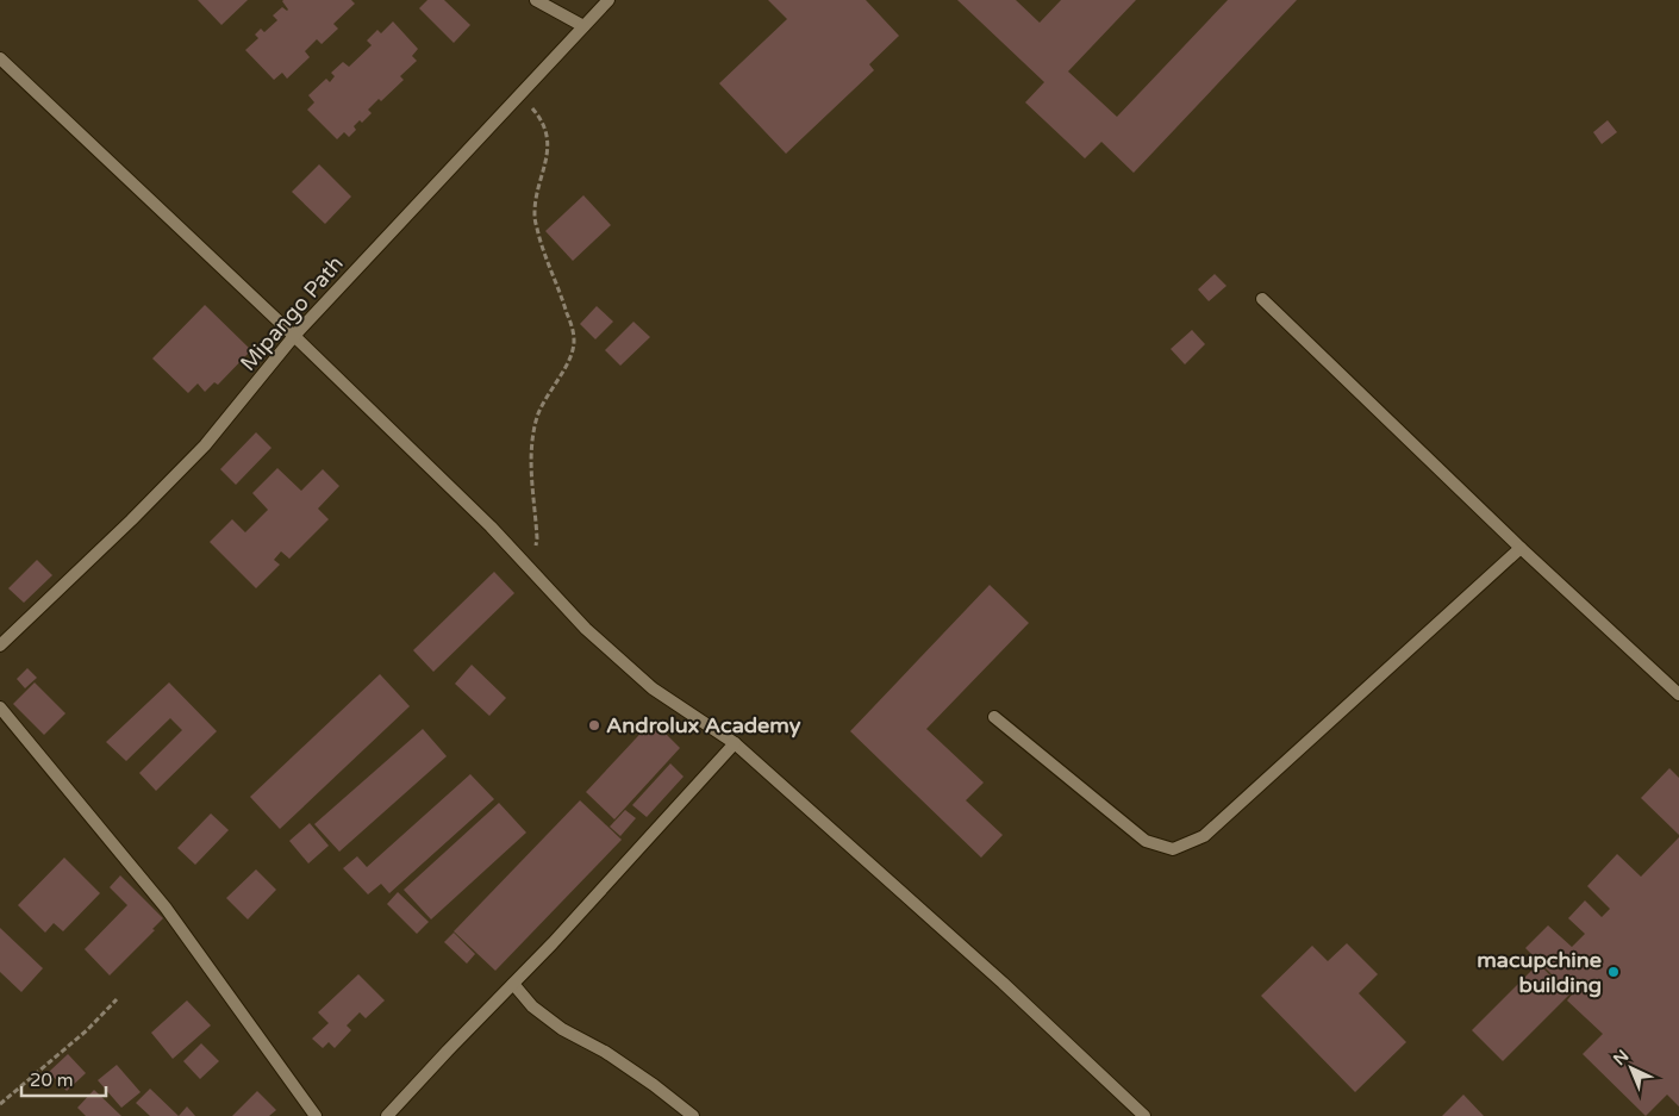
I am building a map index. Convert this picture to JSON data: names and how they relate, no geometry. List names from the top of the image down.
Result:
{
  "streets": {
    "street": ["Mipango Path"]
  },
  "places": ["Androlux Academy", "macupchine building"],
  "scale_bar": "20 m",
  "north": "top left"
}
